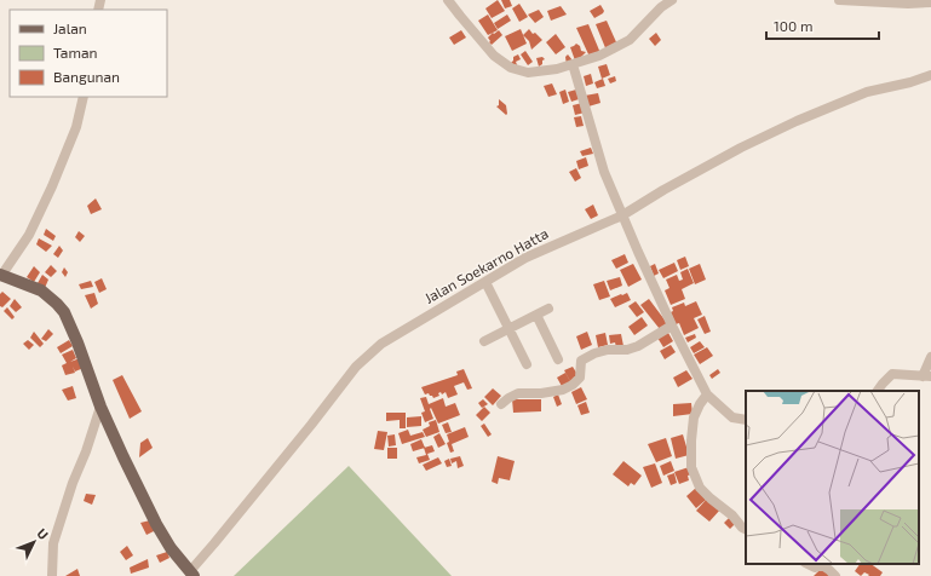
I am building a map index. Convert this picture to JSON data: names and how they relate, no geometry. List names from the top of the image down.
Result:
{
  "streets": {
    "street": ["Jalan Soekarno Hatta"]
  },
  "legend": ["Jalan", "Taman", "Bangunan"],
  "scale_bar": "100 m",
  "north": "top right"
}
